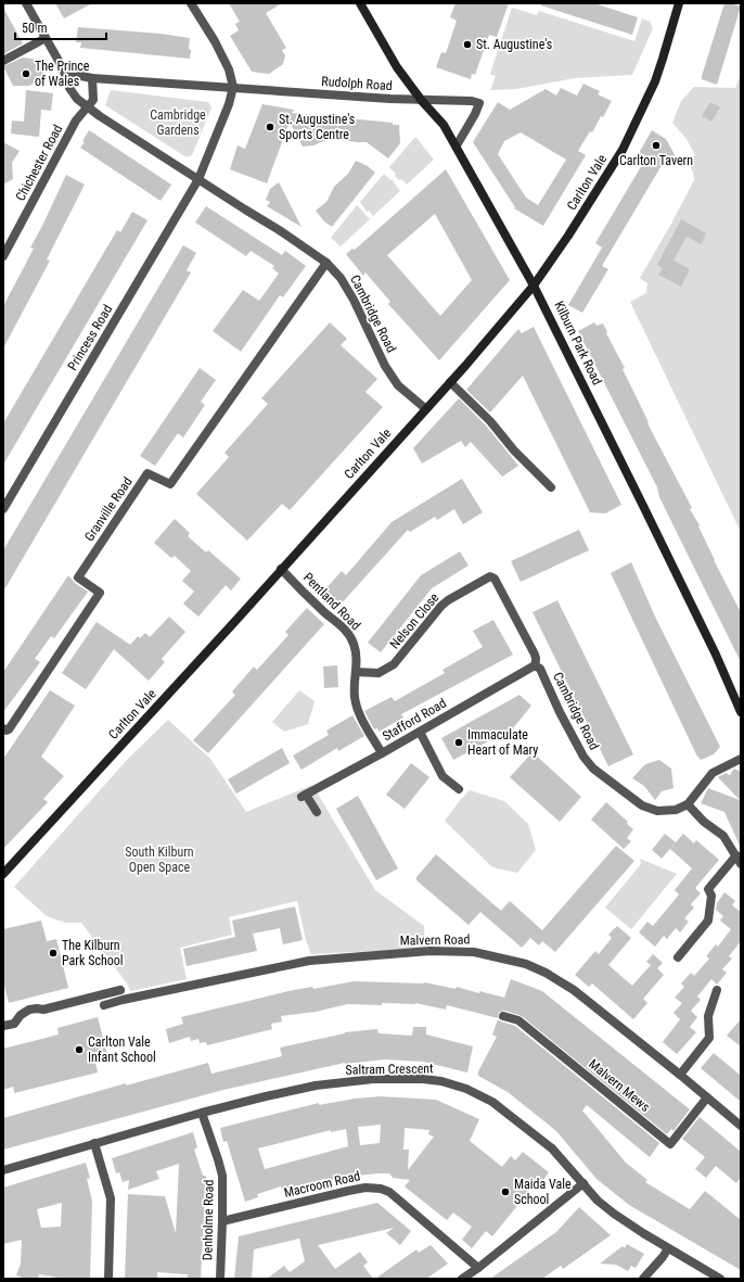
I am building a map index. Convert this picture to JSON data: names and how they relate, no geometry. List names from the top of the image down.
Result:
{
  "streets": {
    "main road": ["Carlton Vale", "Kilburn Park Road"],
    "street": [
      "Rudolph Road",
      "Chichester Road",
      "Cambridge Road",
      "Princess Road",
      "Granville Road",
      "Pentland Road",
      "Nelson Close",
      "Stafford Road",
      "Malvern Road",
      "Saltram Crescent",
      "Malvern Mews",
      "Macroom Road",
      "Denholme Road"
    ]
  },
  "crossings": [
    ["Rudolph Road", "Kilburn Park Road"],
    ["Carlton Vale", "Cambridge Road"],
    ["Carlton Vale", "Kilburn Park Road"],
    ["Carlton Vale", "Pentland Road"],
    ["Cambridge Road", "Princess Road"],
    ["Cambridge Road", "Granville Road"],
    ["Cambridge Road", "Nelson Close"],
    ["Cambridge Road", "Stafford Road"],
    ["Pentland Road", "Nelson Close"],
    ["Pentland Road", "Stafford Road"],
    ["Malvern Road", "Malvern Mews"],
    ["Saltram Crescent", "Denholme Road"],
    ["Macroom Road", "Denholme Road"]
  ],
  "parks": ["Cambridge Gardens", "South Kilburn Open Space"],
  "places": [
    "St. Augustine's",
    "The Prince of Wales",
    "St. Augustine's Sports Centre",
    "Carlton Tavern",
    "Immaculate Heart of Mary",
    "The Kilburn Park School",
    "Carlton Vale Infant School",
    "Maida Vale School"
  ],
  "scale_bar": "50 m"
}
